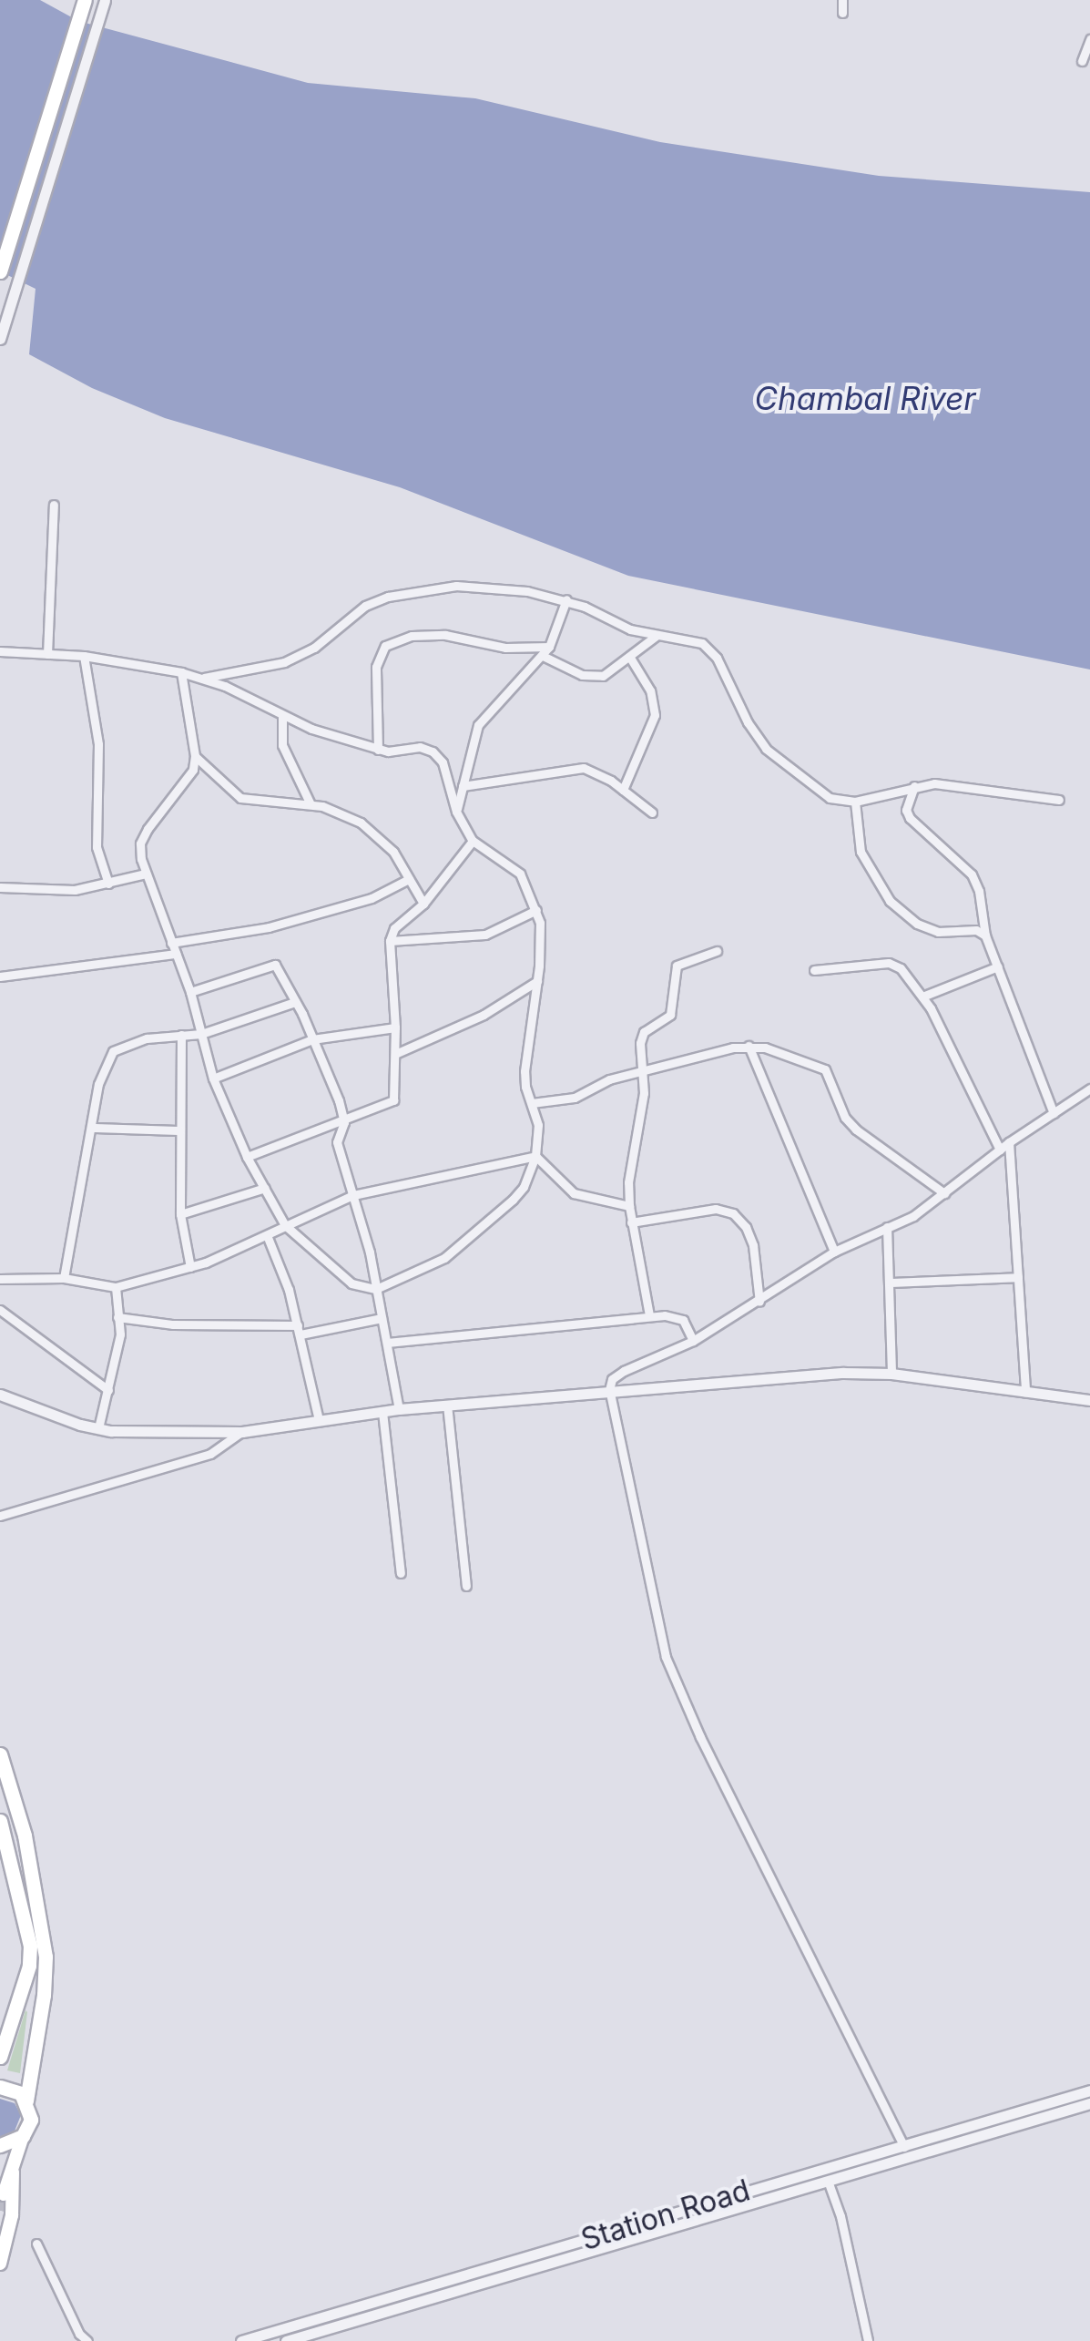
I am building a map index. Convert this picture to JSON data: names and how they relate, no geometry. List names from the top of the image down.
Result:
{
  "streets": {
    "street": ["Station Road"]
  },
  "water": ["Chambal River"]
}
